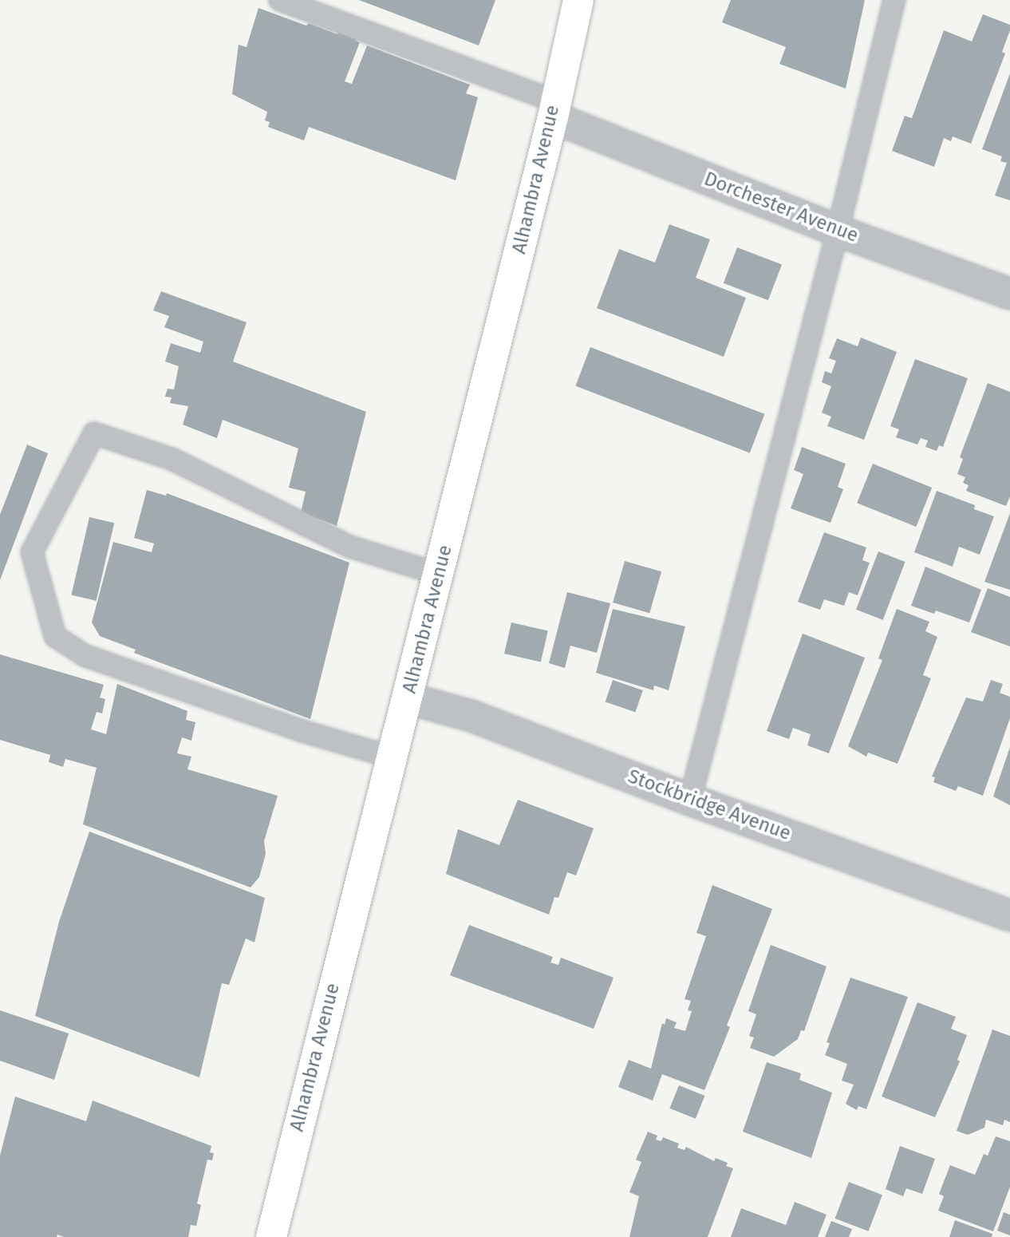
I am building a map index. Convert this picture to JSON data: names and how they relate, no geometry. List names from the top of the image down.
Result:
{
  "streets": {
    "main road": ["Alhambra Avenue"],
    "street": ["Dorchester Avenue", "Stockbridge Avenue"]
  },
  "crossings": [
    ["Alhambra Avenue", "Dorchester Avenue"],
    ["Alhambra Avenue", "Stockbridge Avenue"]
  ]
}
